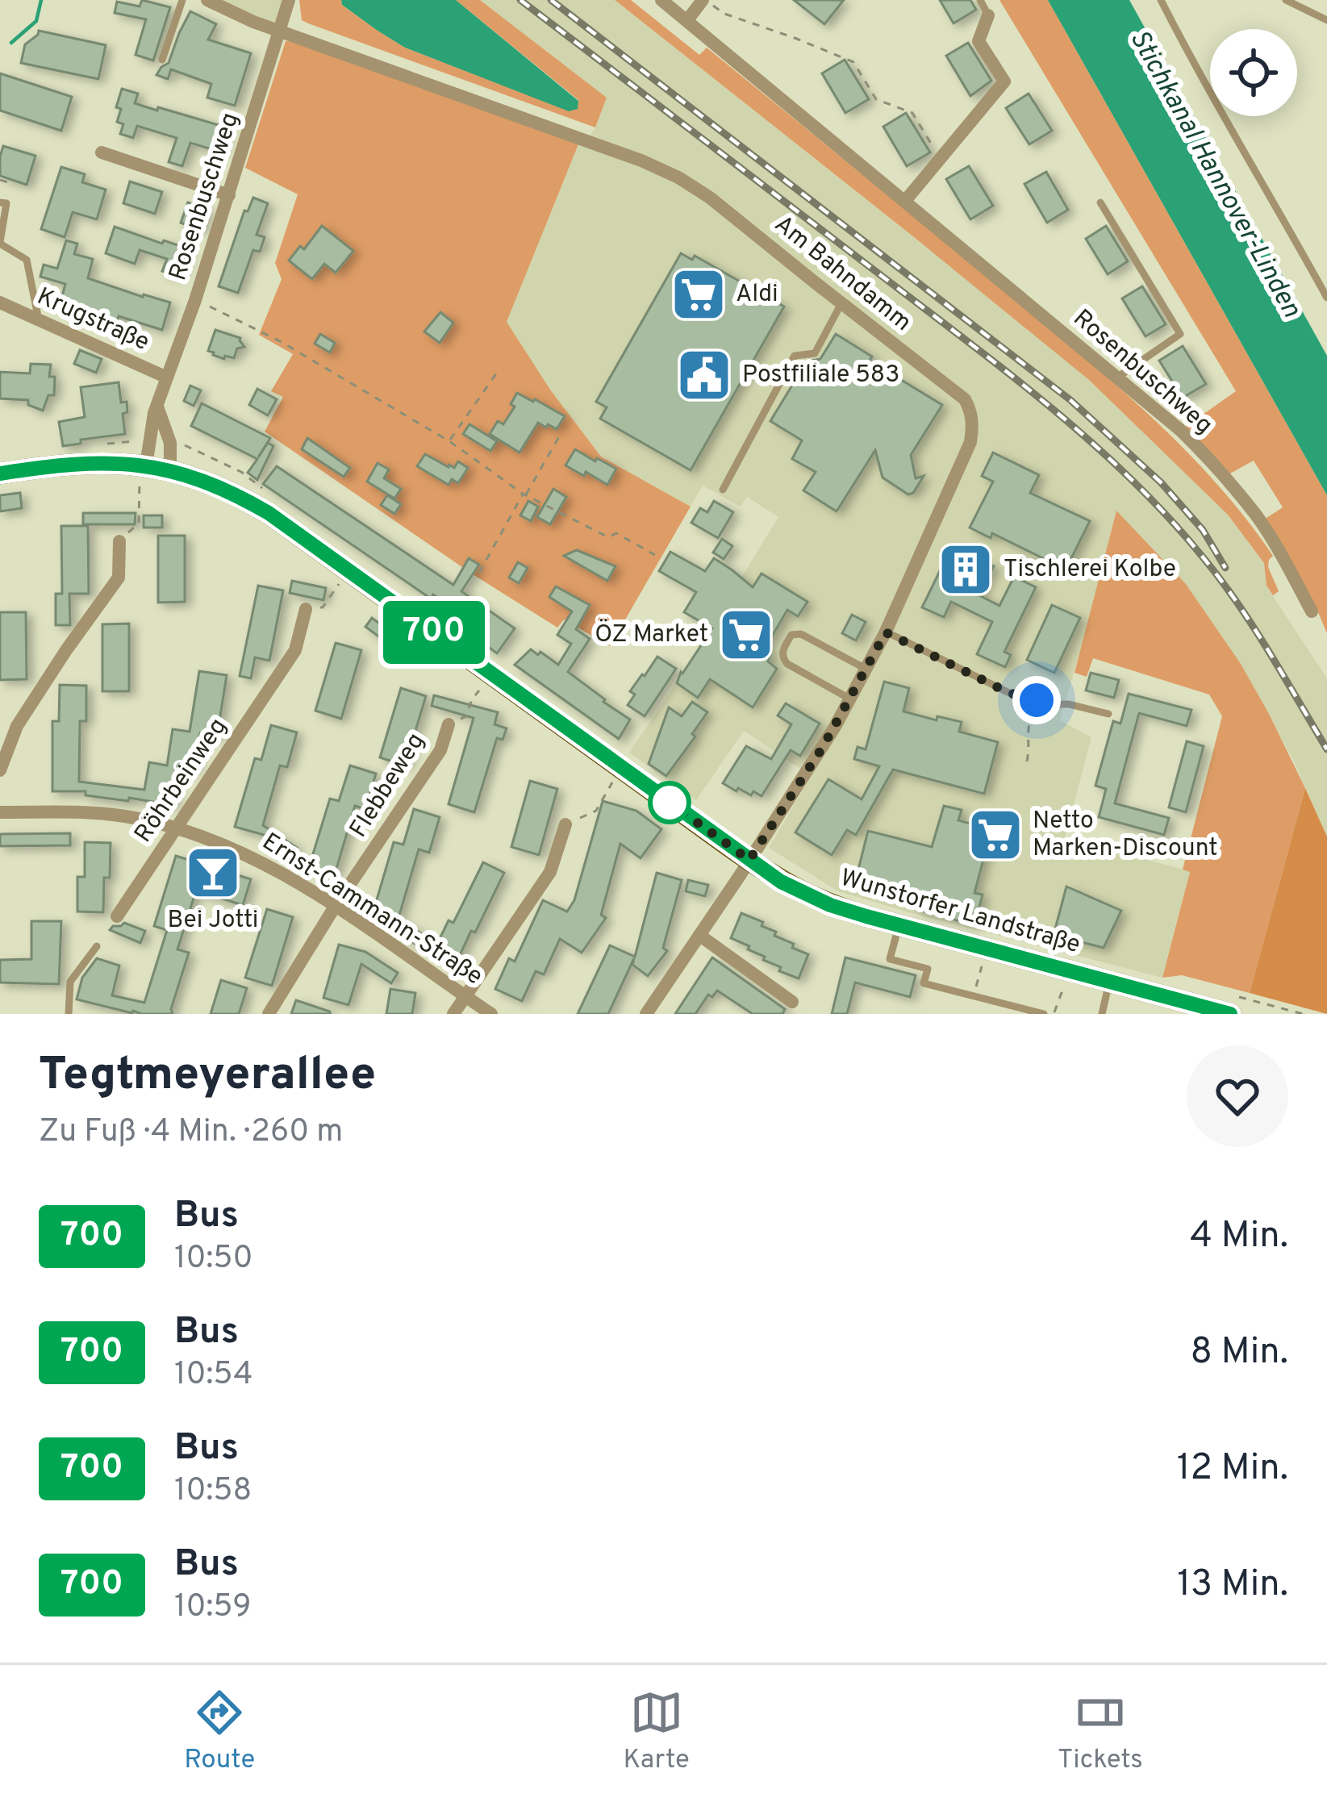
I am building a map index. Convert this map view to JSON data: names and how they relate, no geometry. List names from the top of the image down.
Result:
{
  "streets": {
    "main road": ["Wunstorfer Landstraße"],
    "street": [
      "Rosenbuschweg",
      "Am Bahndamm",
      "Krugstraße",
      "Röhrbeinweg",
      "Flebbeweg",
      "Ernst-Cammann-Straße"
    ]
  },
  "crossings": [
    ["Rosenbuschweg", "Am Bahndamm"],
    ["Rosenbuschweg", "Krugstraße"],
    ["Rosenbuschweg", "Wunstorfer Landstraße"],
    ["Am Bahndamm", "Wunstorfer Landstraße"],
    ["Röhrbeinweg", "Ernst-Cammann-Straße"],
    ["Flebbeweg", "Ernst-Cammann-Straße"]
  ],
  "water": ["Stichkanal Hannover-Linden"],
  "places": {
    "supermarket": ["Aldi", "ÖZ Market", "Netto Marken-Discount"],
    "public building": ["Postfiliale 583"],
    "building": ["Tischlerei Kolbe"],
    "bar": ["Bei Jotti"]
  },
  "lines": ["bus line 700"],
  "page": {
    "on_map": "700",
    "heading": ["Tegtmeyerallee", "Zu Fuß · 4 Min. · 260 m"],
    "list": [
      {
        "mark": "700",
        "name": "Bus",
        "note": "10:50",
        "value": "4 Min."
      },
      {
        "mark": "700",
        "name": "Bus",
        "note": "10:54",
        "value": "8 Min."
      },
      {
        "mark": "700",
        "name": "Bus",
        "note": "10:58",
        "value": "12 Min."
      },
      {
        "mark": "700",
        "name": "Bus",
        "note": "10:59",
        "value": "13 Min."
      }
    ],
    "tabs": ["Route", "Karte", "Tickets"]
  }
}
